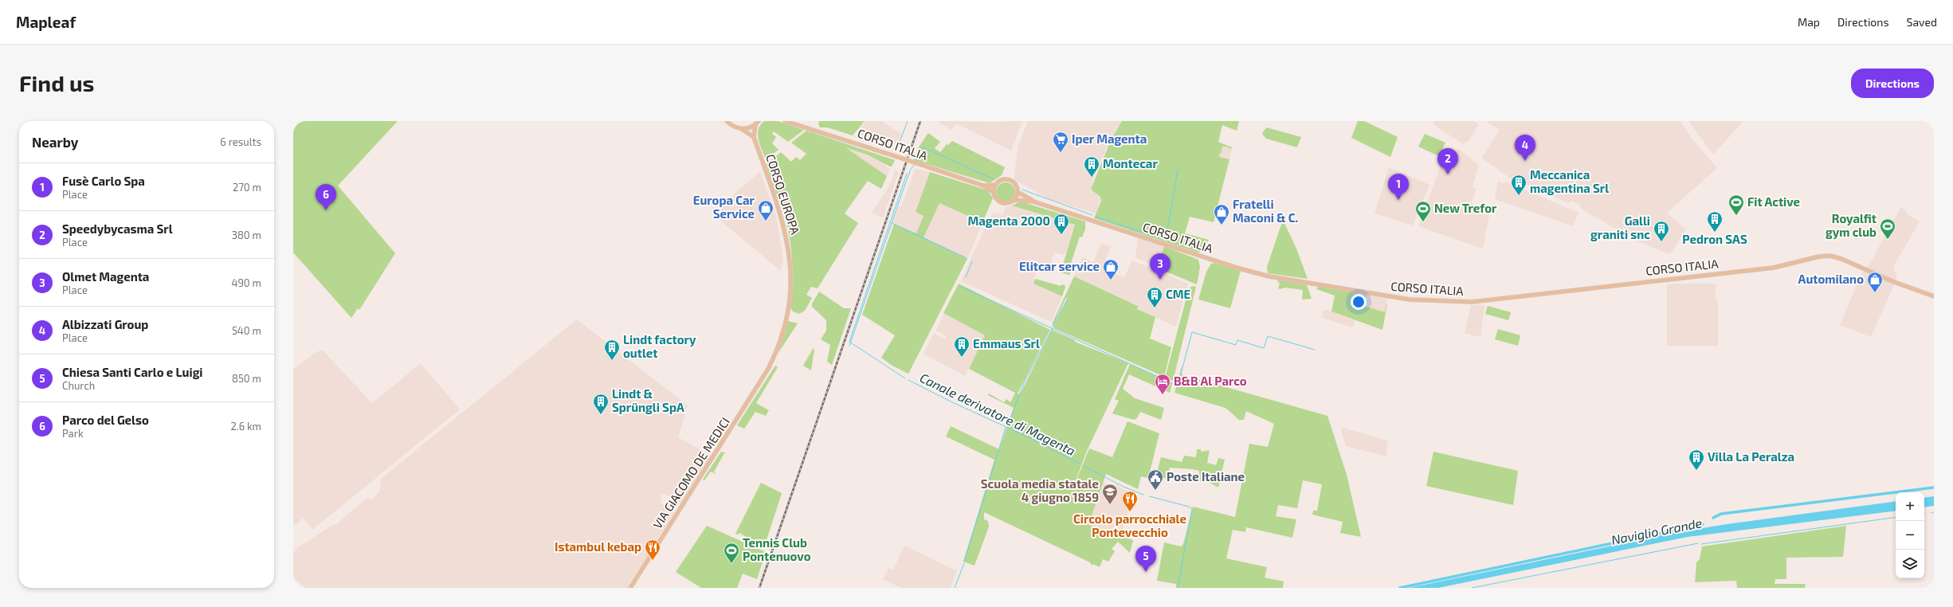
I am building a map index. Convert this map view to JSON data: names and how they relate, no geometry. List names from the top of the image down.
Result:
{
  "streets": {
    "main road": ["CORSO ITALIA", "CORSO EUROPA", "VIA GIACOMO DE MEDICI"]
  },
  "crossings": [
    ["CORSO EUROPA", "VIA GIACOMO DE MEDICI"]
  ],
  "water": ["Canale derivatore di Magenta", "Naviglio Grande"],
  "places": {
    "supermarket": ["Iper Magenta"],
    "building": [
      "Montecar",
      "Meccanica magentina Srl",
      "Pedron SAS",
      "Magenta 2000",
      "Galli graniti snc",
      "CME",
      "Emmaus Srl",
      "Lindt factory outlet",
      "Lindt & Sprüngli SpA",
      "Villa La Peralza"
    ],
    "sports": [
      "Fit Active",
      "New Trefor",
      "Royalfit gym club",
      "Tennis Club Pontenuovo"
    ],
    "shop": [
      "Europa Car Service",
      "Fratelli Maconi & C.",
      "Elitcar service",
      "Automilano"
    ],
    "hotel": ["B&B Al Parco"],
    "public building": ["Poste Italiane"],
    "school or university": ["Scuola media statale 4 giugno 1859"],
    "restaurant": ["Circolo parrocchiale Pontevecchio", "Istambul kebap"]
  },
  "page": {
    "header": "Mapleaf",
    "nav": ["Map", "Directions", "Saved"],
    "buttons": "Directions",
    "title": "Find us",
    "heading": ["Nearby", "6 results"],
    "pins": [
      "4",
      "2",
      "1",
      "6",
      "3",
      "5"
    ],
    "list": [
      {
        "mark": "1",
        "name": "Fusè Carlo Spa",
        "note": "Place",
        "value": "270 m"
      },
      {
        "mark": "2",
        "name": "Speedybycasma Srl",
        "note": "Place",
        "value": "380 m"
      },
      {
        "mark": "3",
        "name": "Olmet Magenta",
        "note": "Place",
        "value": "490 m"
      },
      {
        "mark": "4",
        "name": "Albizzati Group",
        "note": "Place",
        "value": "540 m"
      },
      {
        "mark": "5",
        "name": "Chiesa Santi Carlo e Luigi",
        "note": "Church",
        "value": "850 m"
      },
      {
        "mark": "6",
        "name": "Parco del Gelso",
        "note": "Park",
        "value": "2.6 km"
      }
    ],
    "map_buttons": ["+", "−"]
  }
}
